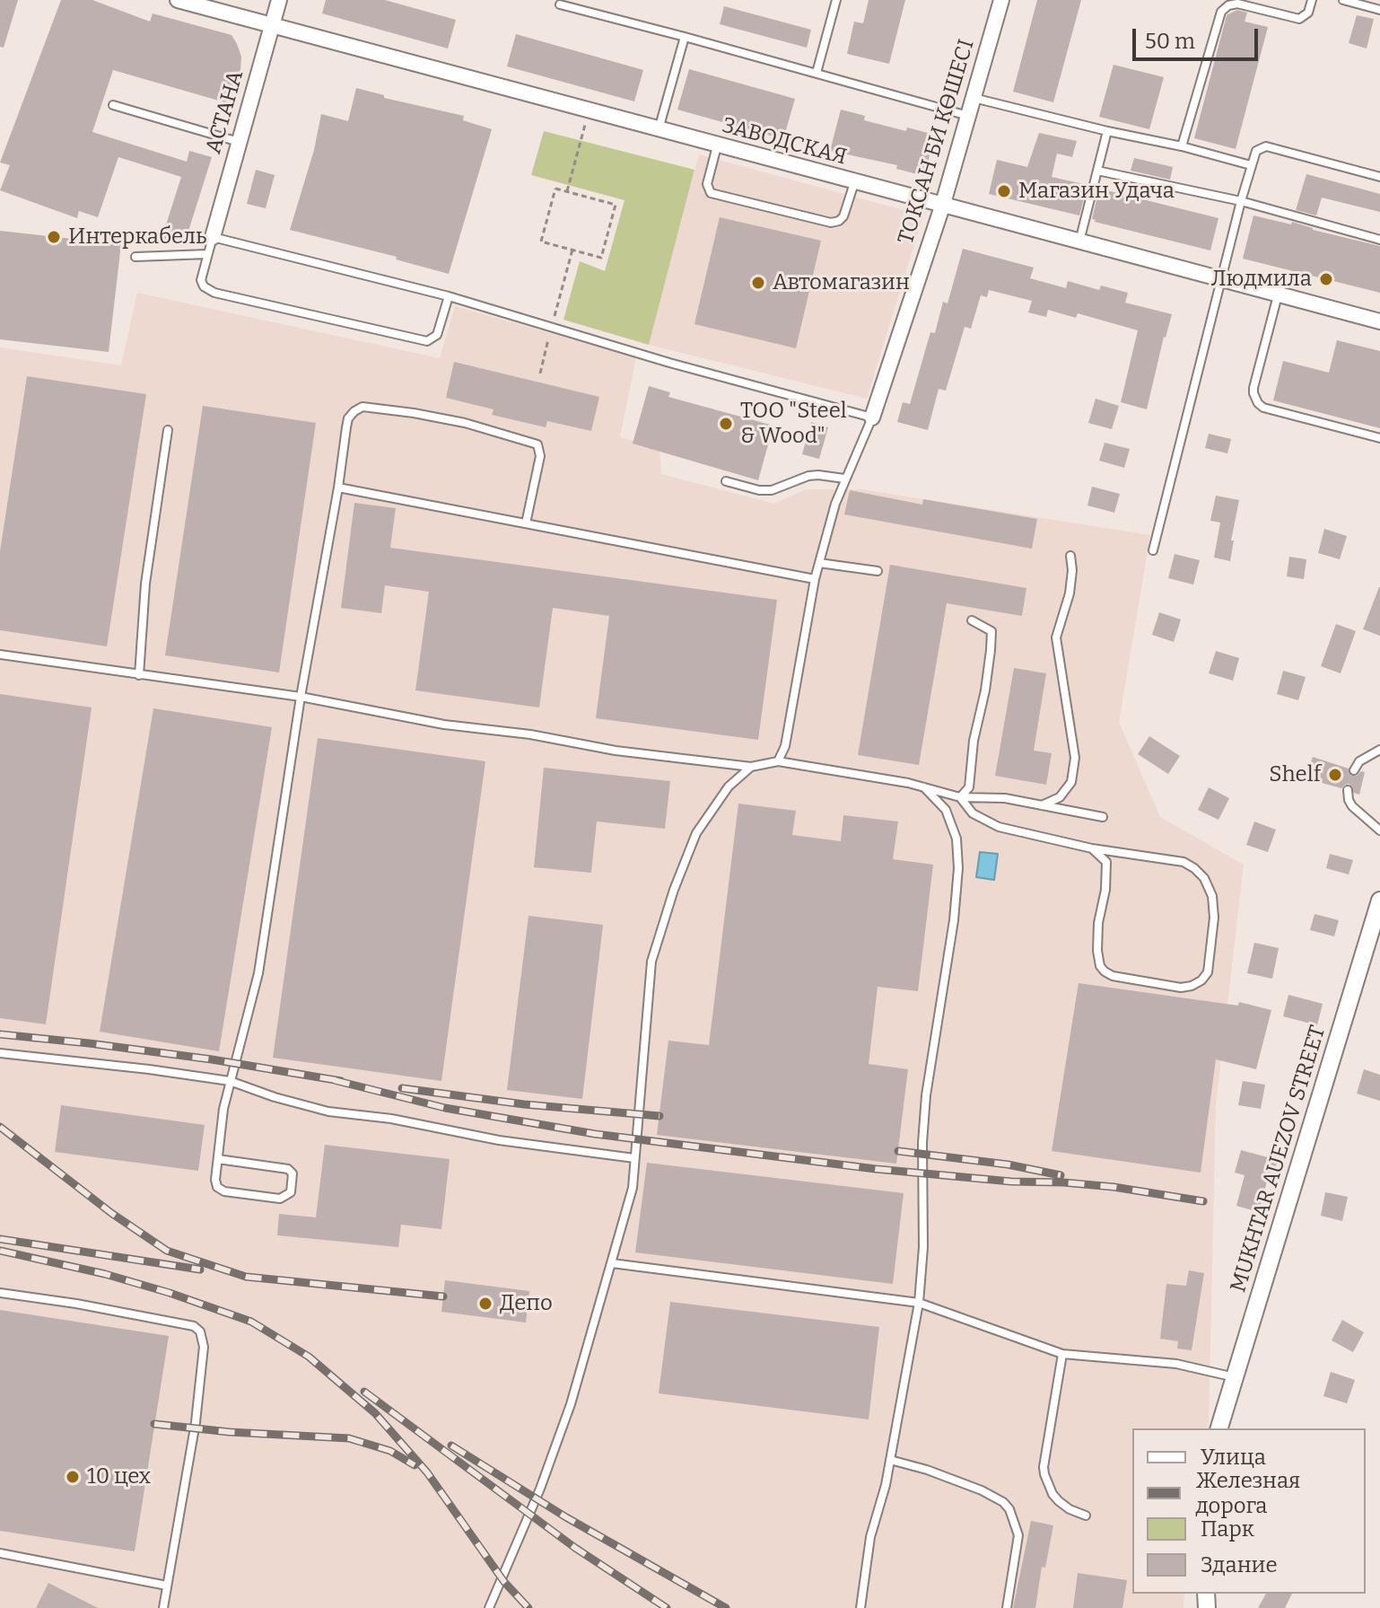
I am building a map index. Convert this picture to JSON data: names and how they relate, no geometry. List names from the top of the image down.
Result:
{
  "streets": {
    "street": [
      "АСТАНА",
      "ЗАВОДСКАЯ",
      "ТОКСАН БИ КӨШЕСІ",
      "MUKHTAR AUEZOV STREET"
    ]
  },
  "crossings": [
    ["АСТАНА", "ЗАВОДСКАЯ"],
    ["ЗАВОДСКАЯ", "ТОКСАН БИ КӨШЕСІ"]
  ],
  "places": [
    "Магазин Удача",
    "Интеркабель",
    "Людмила",
    "Автомагазин",
    "TOO \"Steel & Wood\"",
    "Shelf",
    "Депо",
    "10 цех"
  ],
  "legend": [
    "Улица",
    "Железная дорога",
    "Парк",
    "Здание"
  ],
  "scale_bar": "50 m"
}
